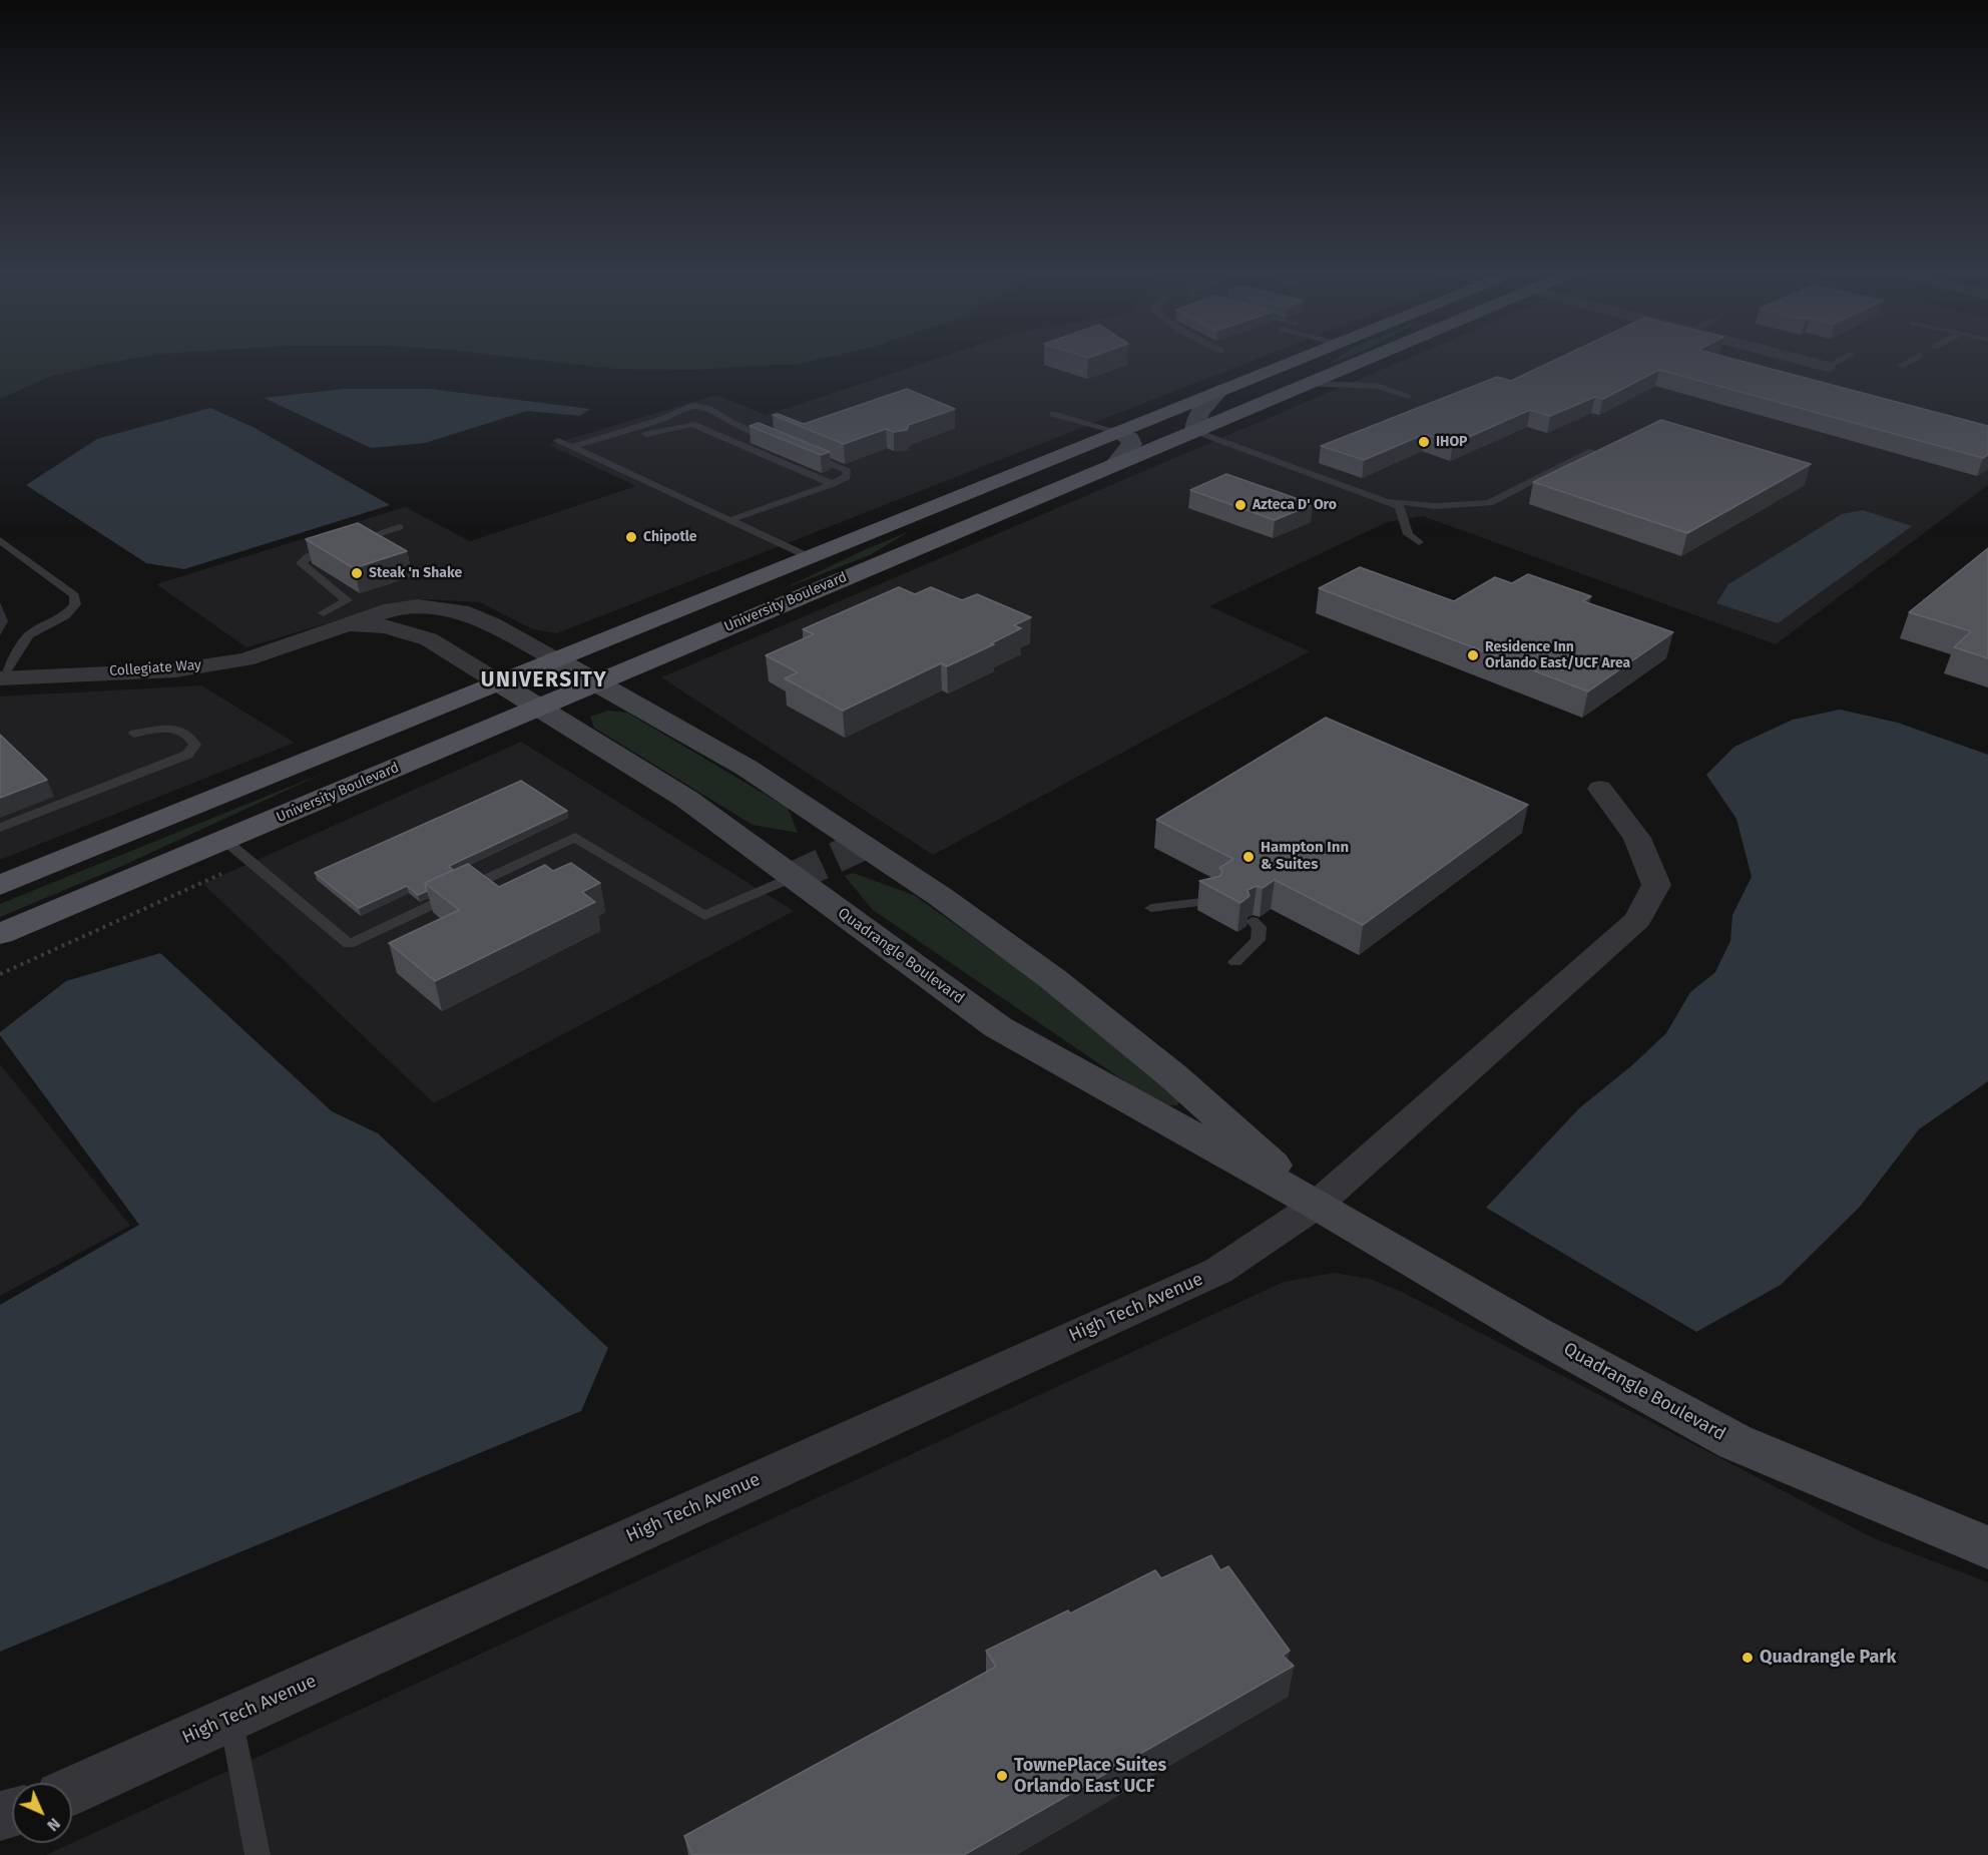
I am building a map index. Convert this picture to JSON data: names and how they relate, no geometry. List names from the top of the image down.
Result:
{
  "streets": {
    "main road": ["University Boulevard"],
    "street": ["Collegiate Way", "Quadrangle Boulevard", "High Tech Avenue"]
  },
  "crossings": [
    ["University Boulevard", "Quadrangle Boulevard"],
    ["Collegiate Way", "Quadrangle Boulevard"],
    ["Quadrangle Boulevard", "High Tech Avenue"]
  ],
  "districts": ["UNIVERSITY"],
  "places": [
    "IHOP",
    "Azteca D' Oro",
    "Chipotle",
    "Steak 'n Shake",
    "Residence Inn Orlando East/UCF Area",
    "Hampton Inn & Suites",
    "Quadrangle Park",
    "TownePlace Suites Orlando East UCF"
  ],
  "north": "bottom right"
}
